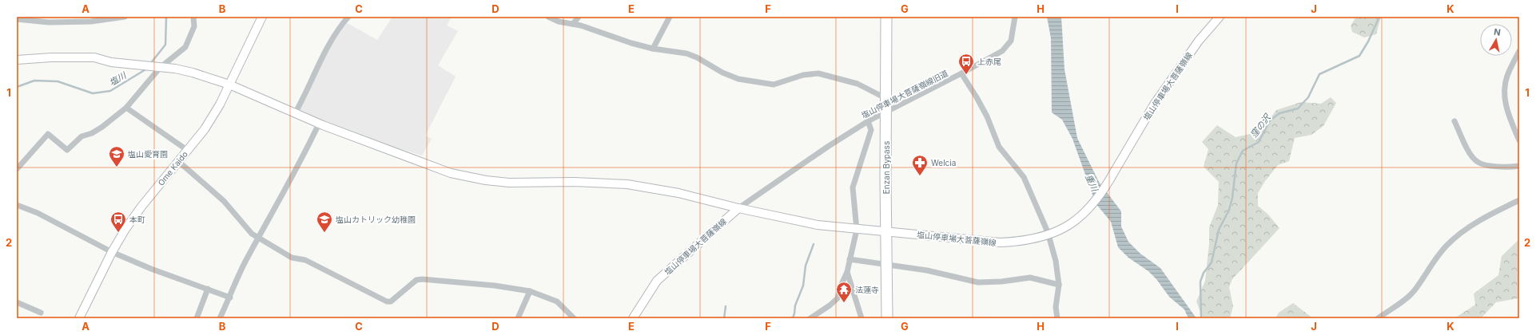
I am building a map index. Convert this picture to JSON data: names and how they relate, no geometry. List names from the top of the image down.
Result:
{
  "streets": {
    "highway": ["Enzan Bypass"],
    "street": ["塩山停車場大菩薩嶺線", "塩山停車場大菩薩嶺線旧道", "Ome Kaido"]
  },
  "crossings": [
    ["塩山停車場大菩薩嶺線", "塩山停車場大菩薩嶺線旧道"],
    ["塩山停車場大菩薩嶺線", "Enzan Bypass"],
    ["塩山停車場大菩薩嶺線旧道", "Enzan Bypass"]
  ],
  "water": ["塩川", "窪の沢", "重川"],
  "places": {
    "bus stop": ["上赤尾", "本町"],
    "school or university": ["塩山愛育園", "塩山カトリック幼稚園"],
    "pharmacy": ["Welcia"],
    "temple": ["法蓮寺"]
  },
  "north": "top",
  "grid": {
    "columns": [
      "A",
      "B",
      "C",
      "D",
      "E",
      "F",
      "G",
      "H",
      "I",
      "J",
      "K"
    ],
    "rows": ["1", "2"]
  }
}
